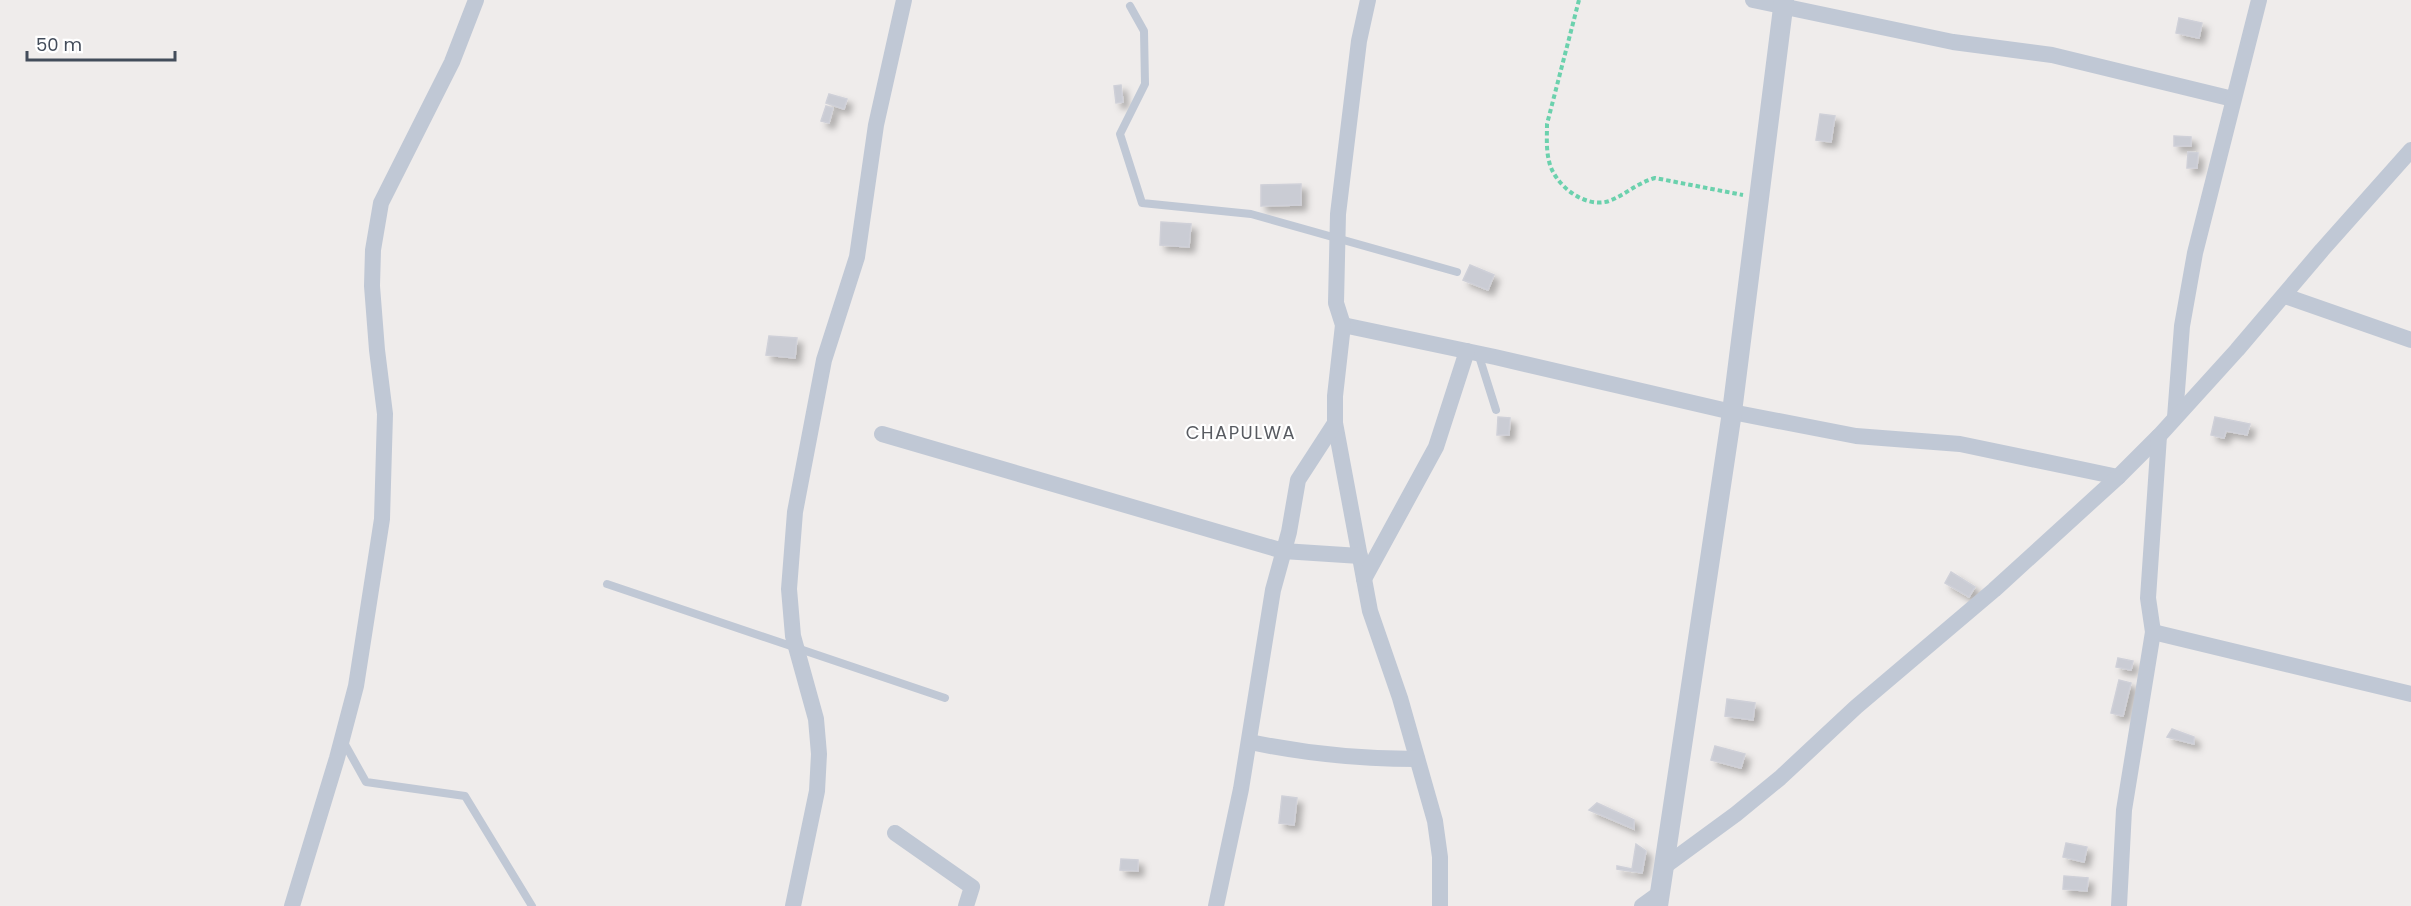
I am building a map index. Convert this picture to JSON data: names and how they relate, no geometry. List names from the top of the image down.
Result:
{
  "districts": ["CHAPULWA"],
  "scale_bar": "50 m"
}
